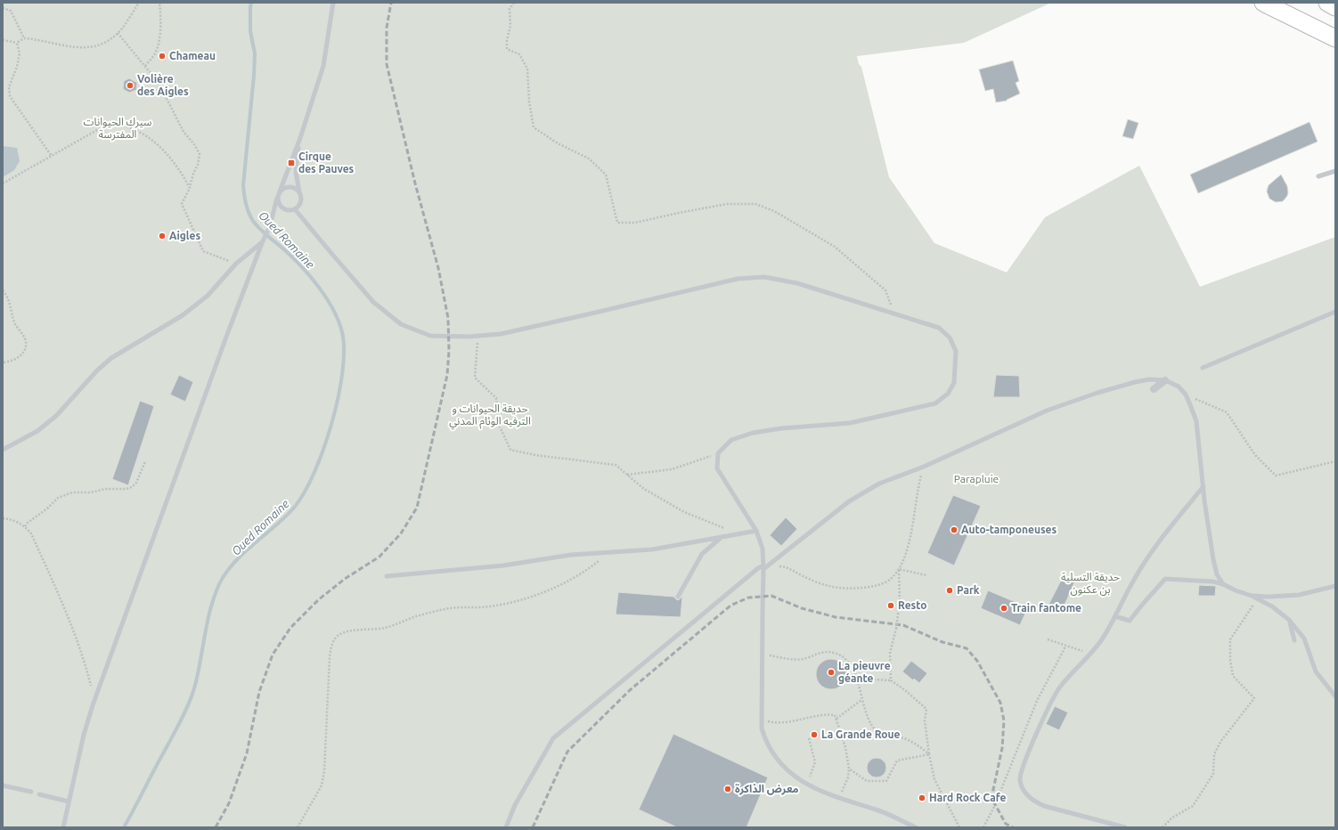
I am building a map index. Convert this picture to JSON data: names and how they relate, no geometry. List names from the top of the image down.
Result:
{
  "water": ["Oued Romaine"],
  "parks": [
    "سيرك الحيوانات المفترسة",
    "حديقة الحيوانات و الترفيه الوئام المدني",
    "Parapluie",
    "حديقة التسلية بن عكنون"
  ],
  "places": {
    "other": [
      "Chameau",
      "Volière des Aigles",
      "Aigles",
      "Auto-tamponeuses",
      "Park",
      "Resto",
      "Train fantome",
      "La pieuvre géante",
      "La Grande Roue",
      "معرض الذاكرة",
      "Hard Rock Cafe"
    ],
    "transit": ["Cirque des Pauves"]
  }
}
